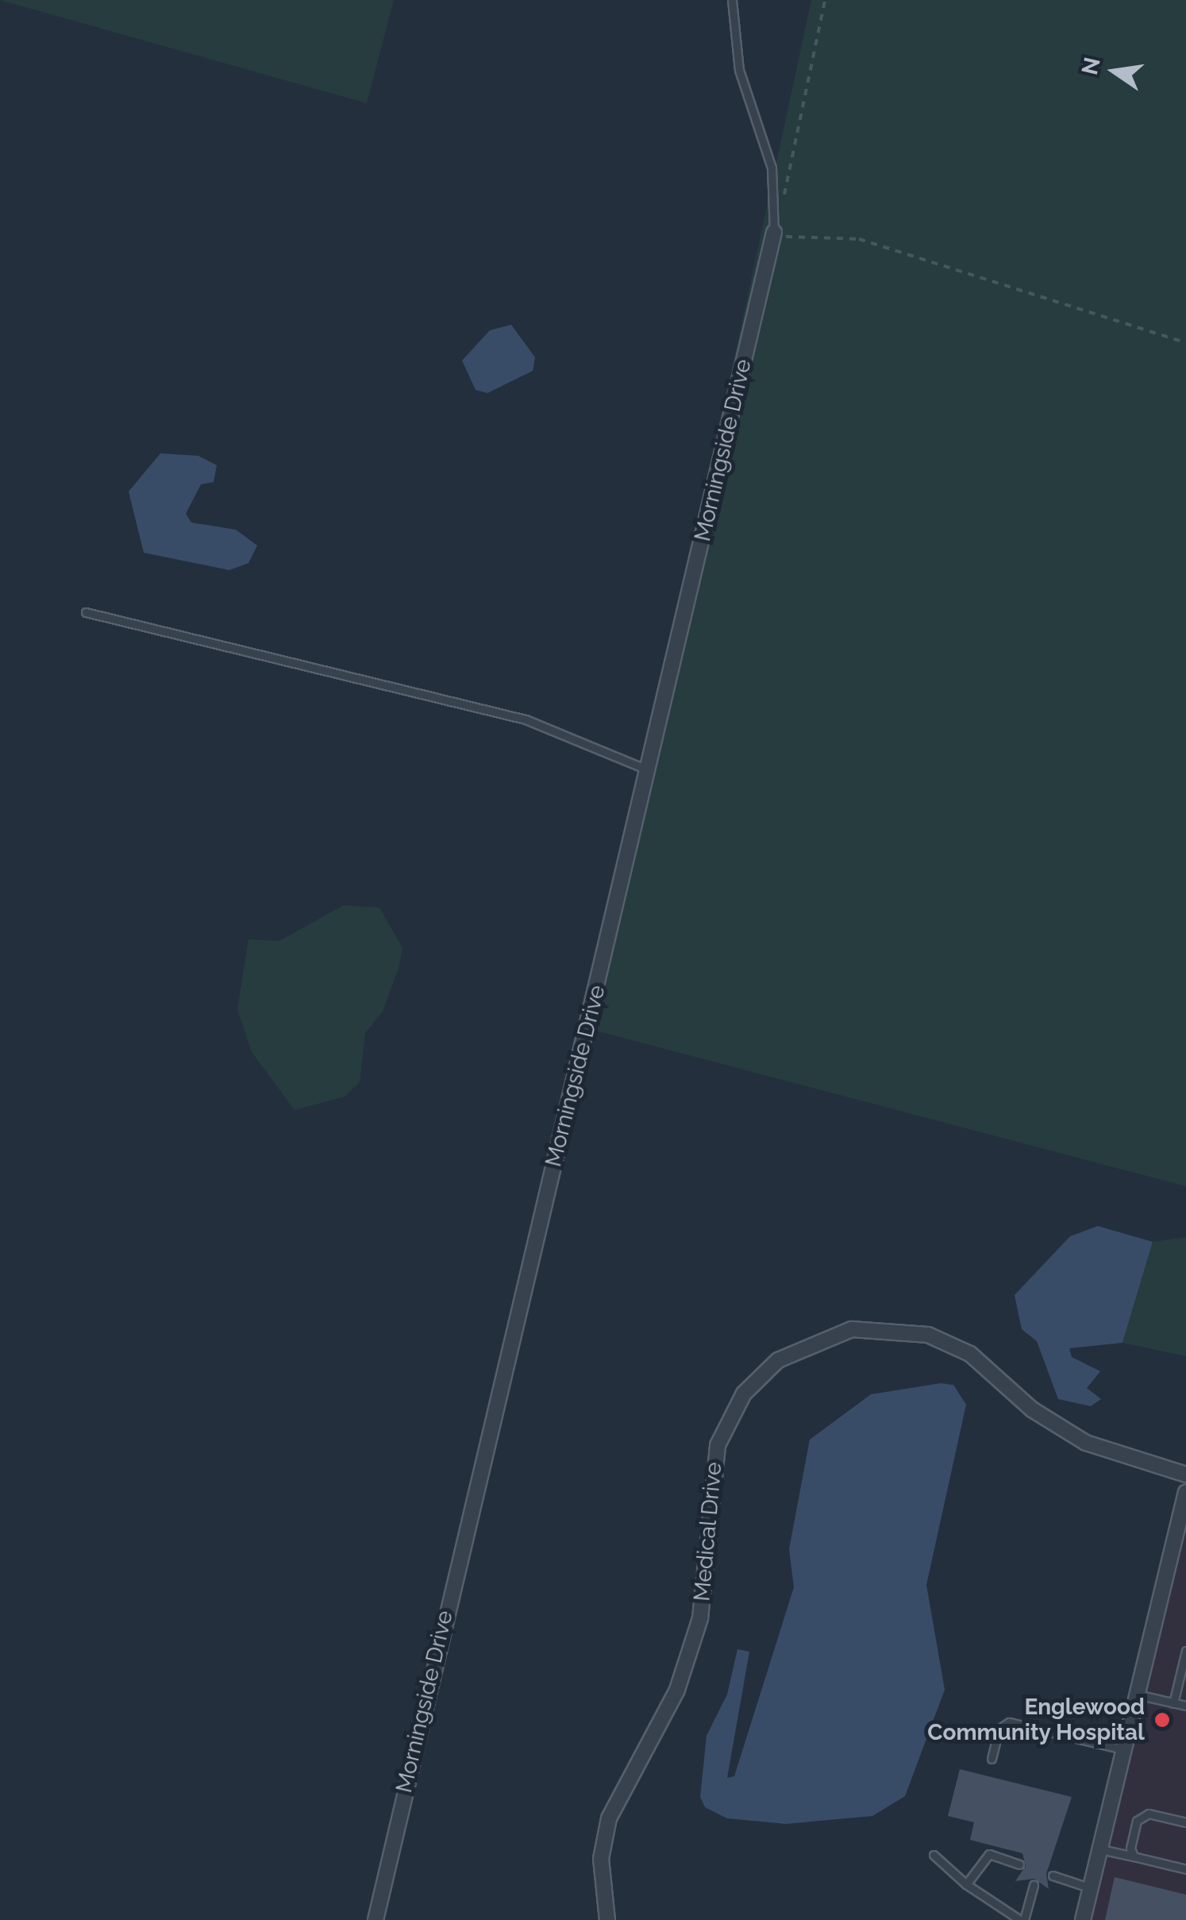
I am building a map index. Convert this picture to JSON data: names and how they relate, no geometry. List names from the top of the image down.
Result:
{
  "streets": {
    "street": ["Morningside Drive", "Medical Drive"]
  },
  "places": ["Englewood Community Hospital"],
  "north": "left"
}
